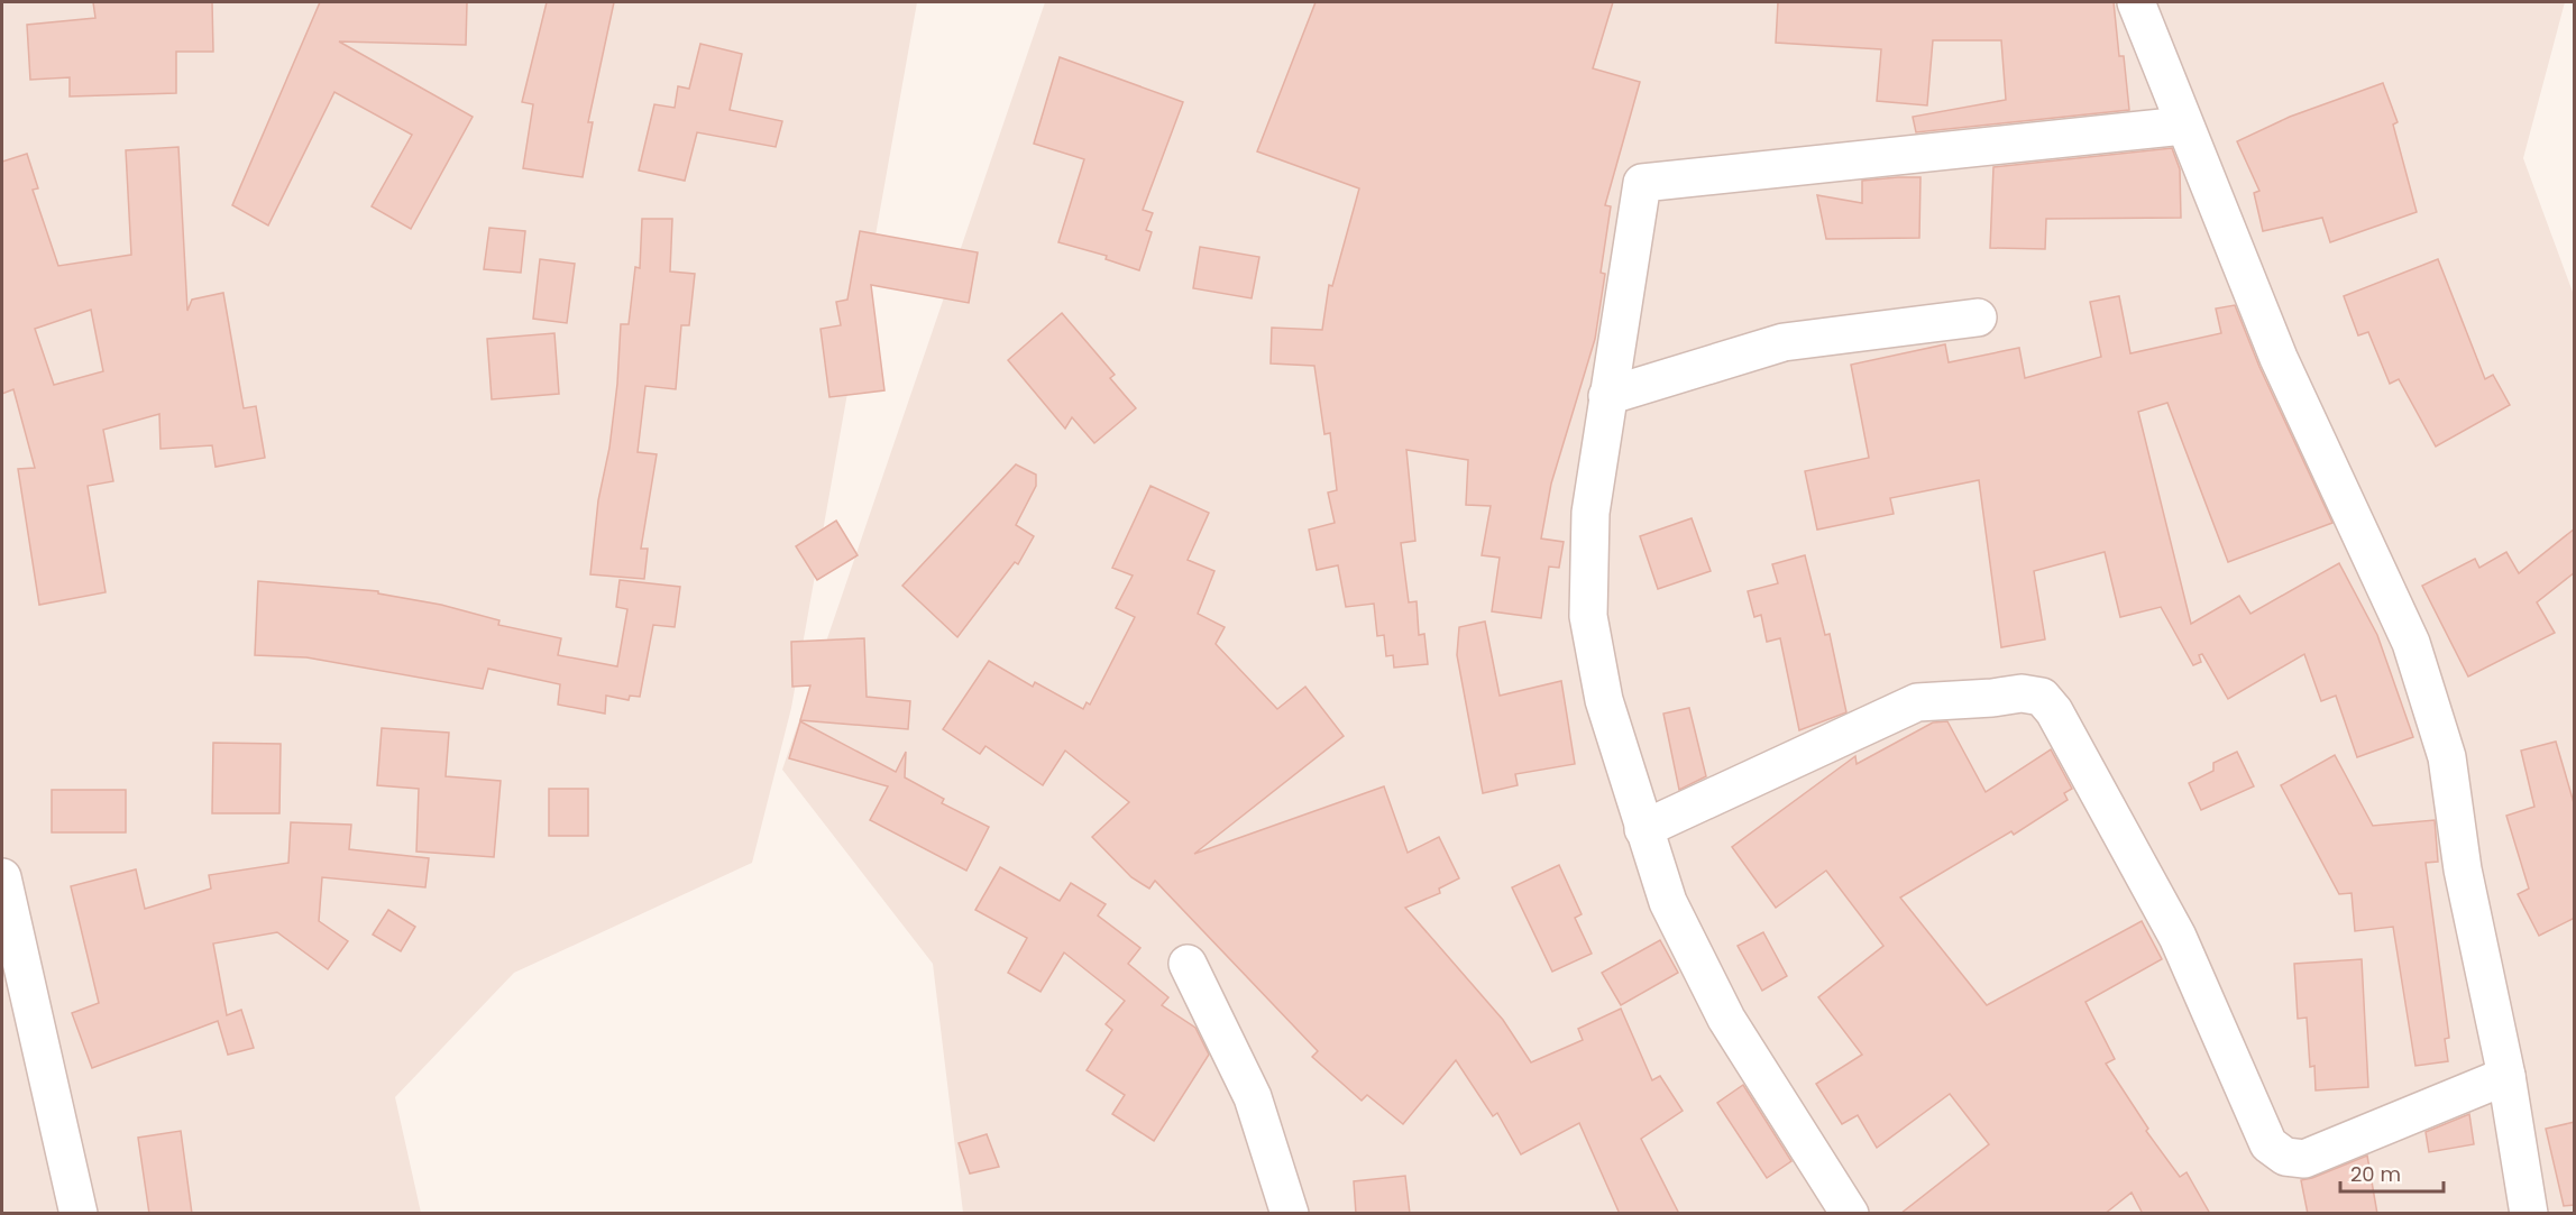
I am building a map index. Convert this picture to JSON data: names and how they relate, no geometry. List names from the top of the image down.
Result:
{
  "scale_bar": "20 m"
}
